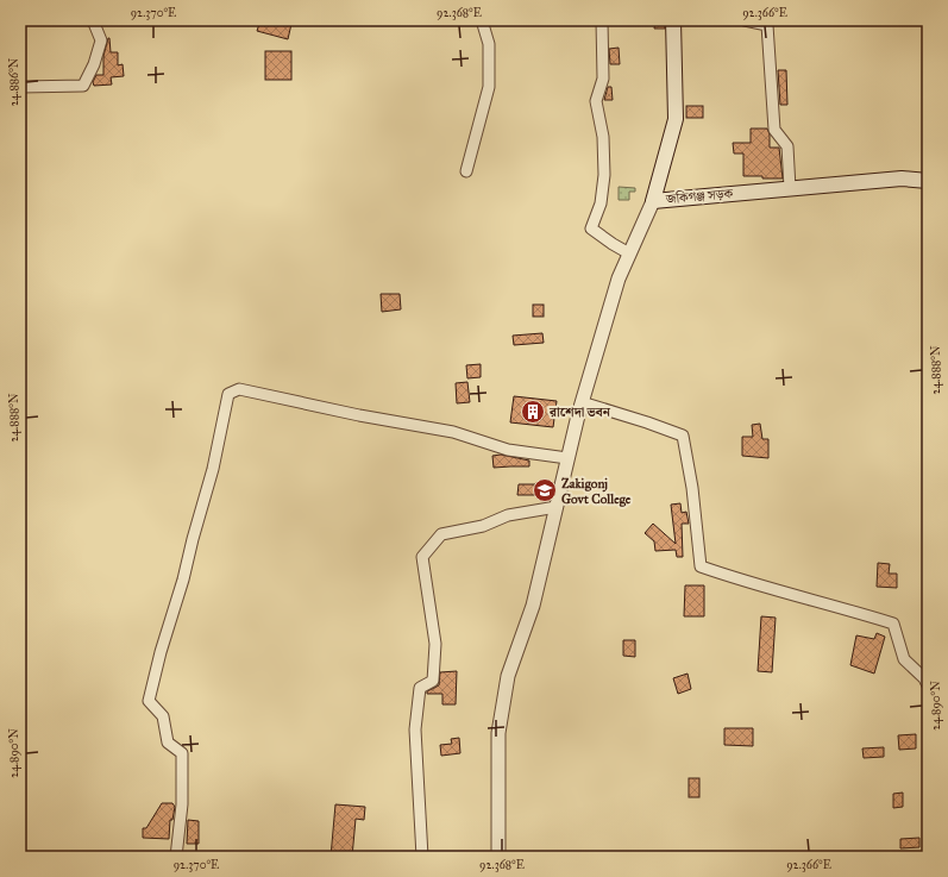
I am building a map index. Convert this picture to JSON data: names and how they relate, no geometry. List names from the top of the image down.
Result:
{
  "streets": {
    "main road": ["জকিগঞ্জ সড়ক"]
  },
  "places": {
    "building": ["রাশেদা ভবন"],
    "school or university": ["Zakigonj Govt College"]
  },
  "coordinates": [
    "92.370°E",
    "92.368°E",
    "92.366°E",
    "24.886°N",
    "24.888°N",
    "24.890°N"
  ]
}
